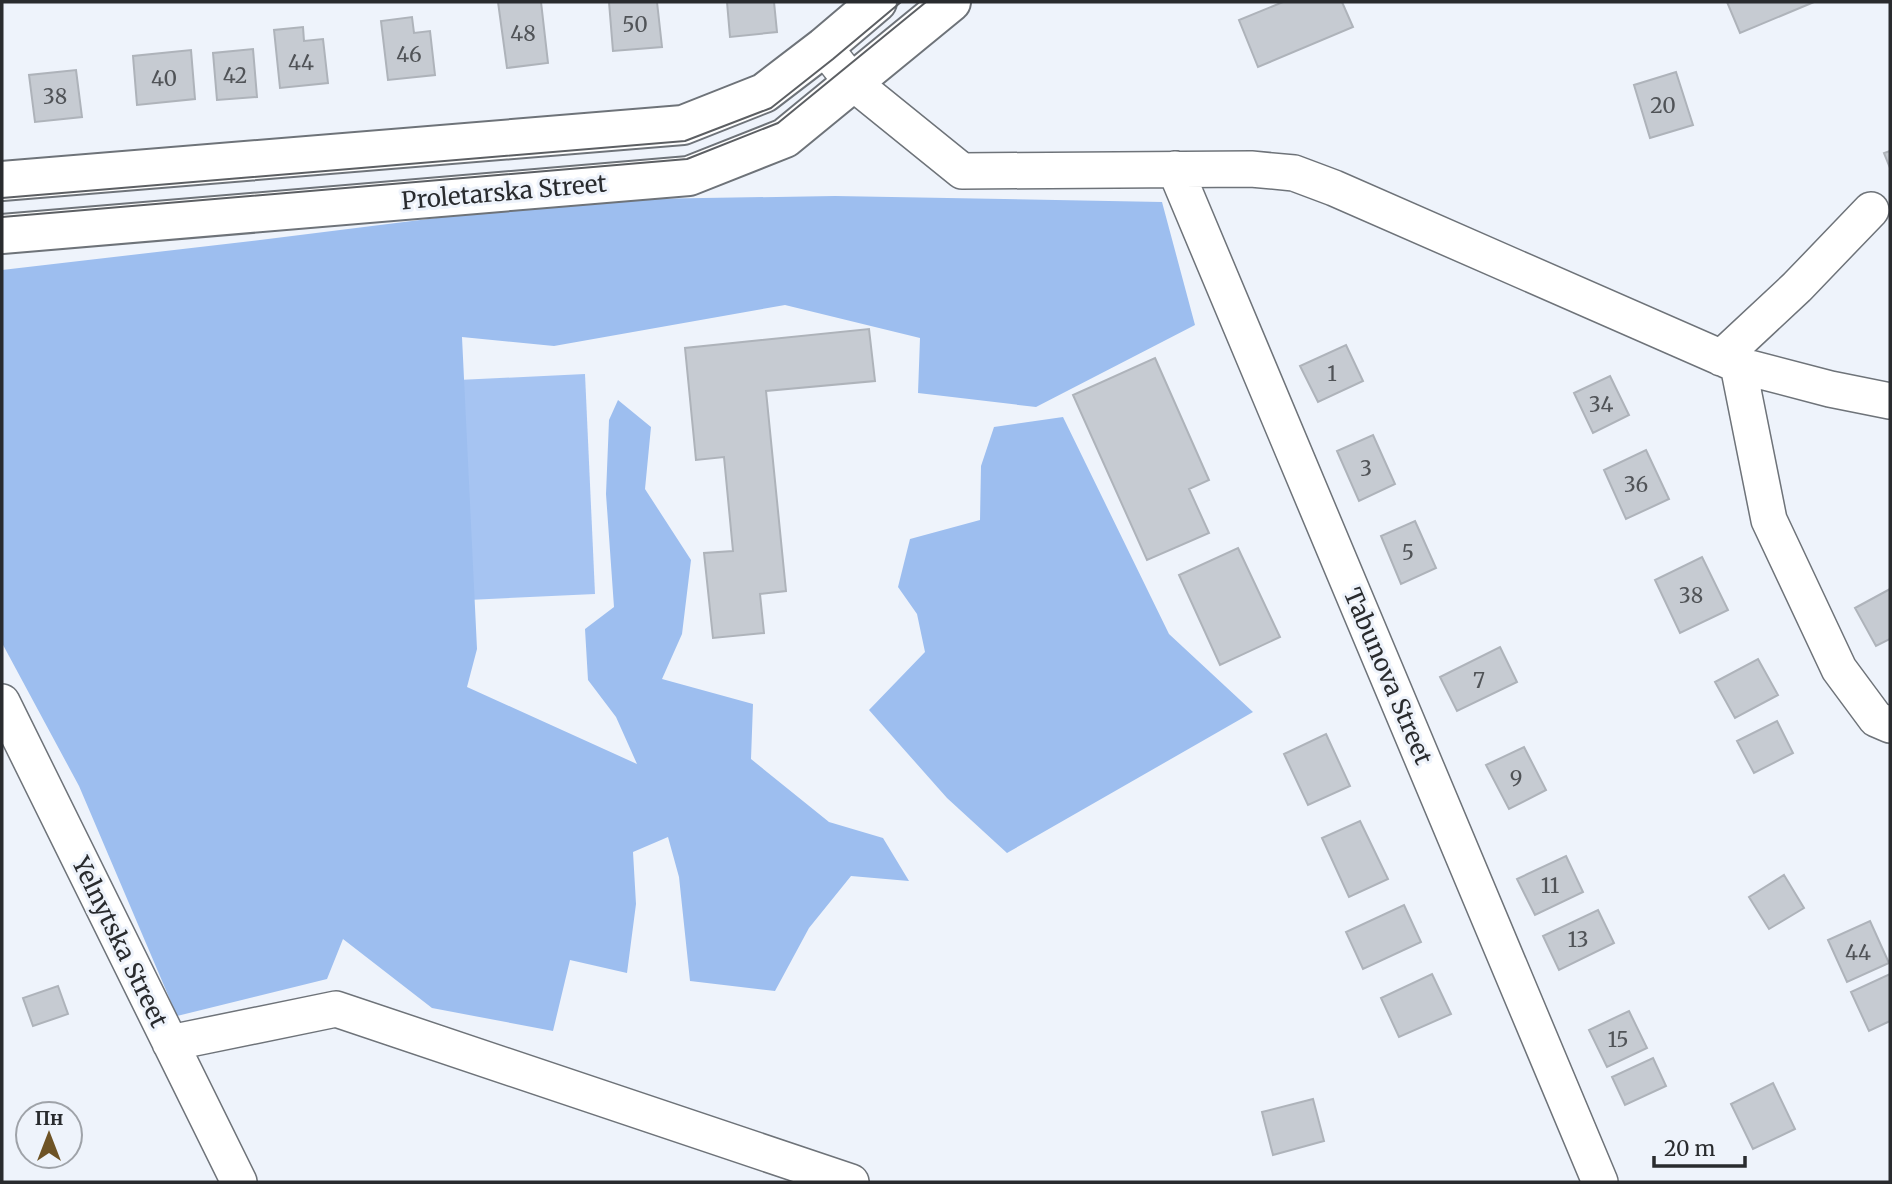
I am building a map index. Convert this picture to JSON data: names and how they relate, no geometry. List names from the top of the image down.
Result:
{
  "streets": {
    "main road": ["Proletarska Street"],
    "street": ["Tabunova Street", "Yelnytska Street"]
  },
  "house_numbers": [
    "50",
    "48",
    "46",
    "44",
    "42",
    "40",
    "38",
    "20",
    "1",
    "34",
    "3",
    "36",
    "5",
    "38",
    "7",
    "9",
    "11",
    "13",
    "44",
    "15"
  ],
  "scale_bar": "20 m",
  "north": "top"
}
